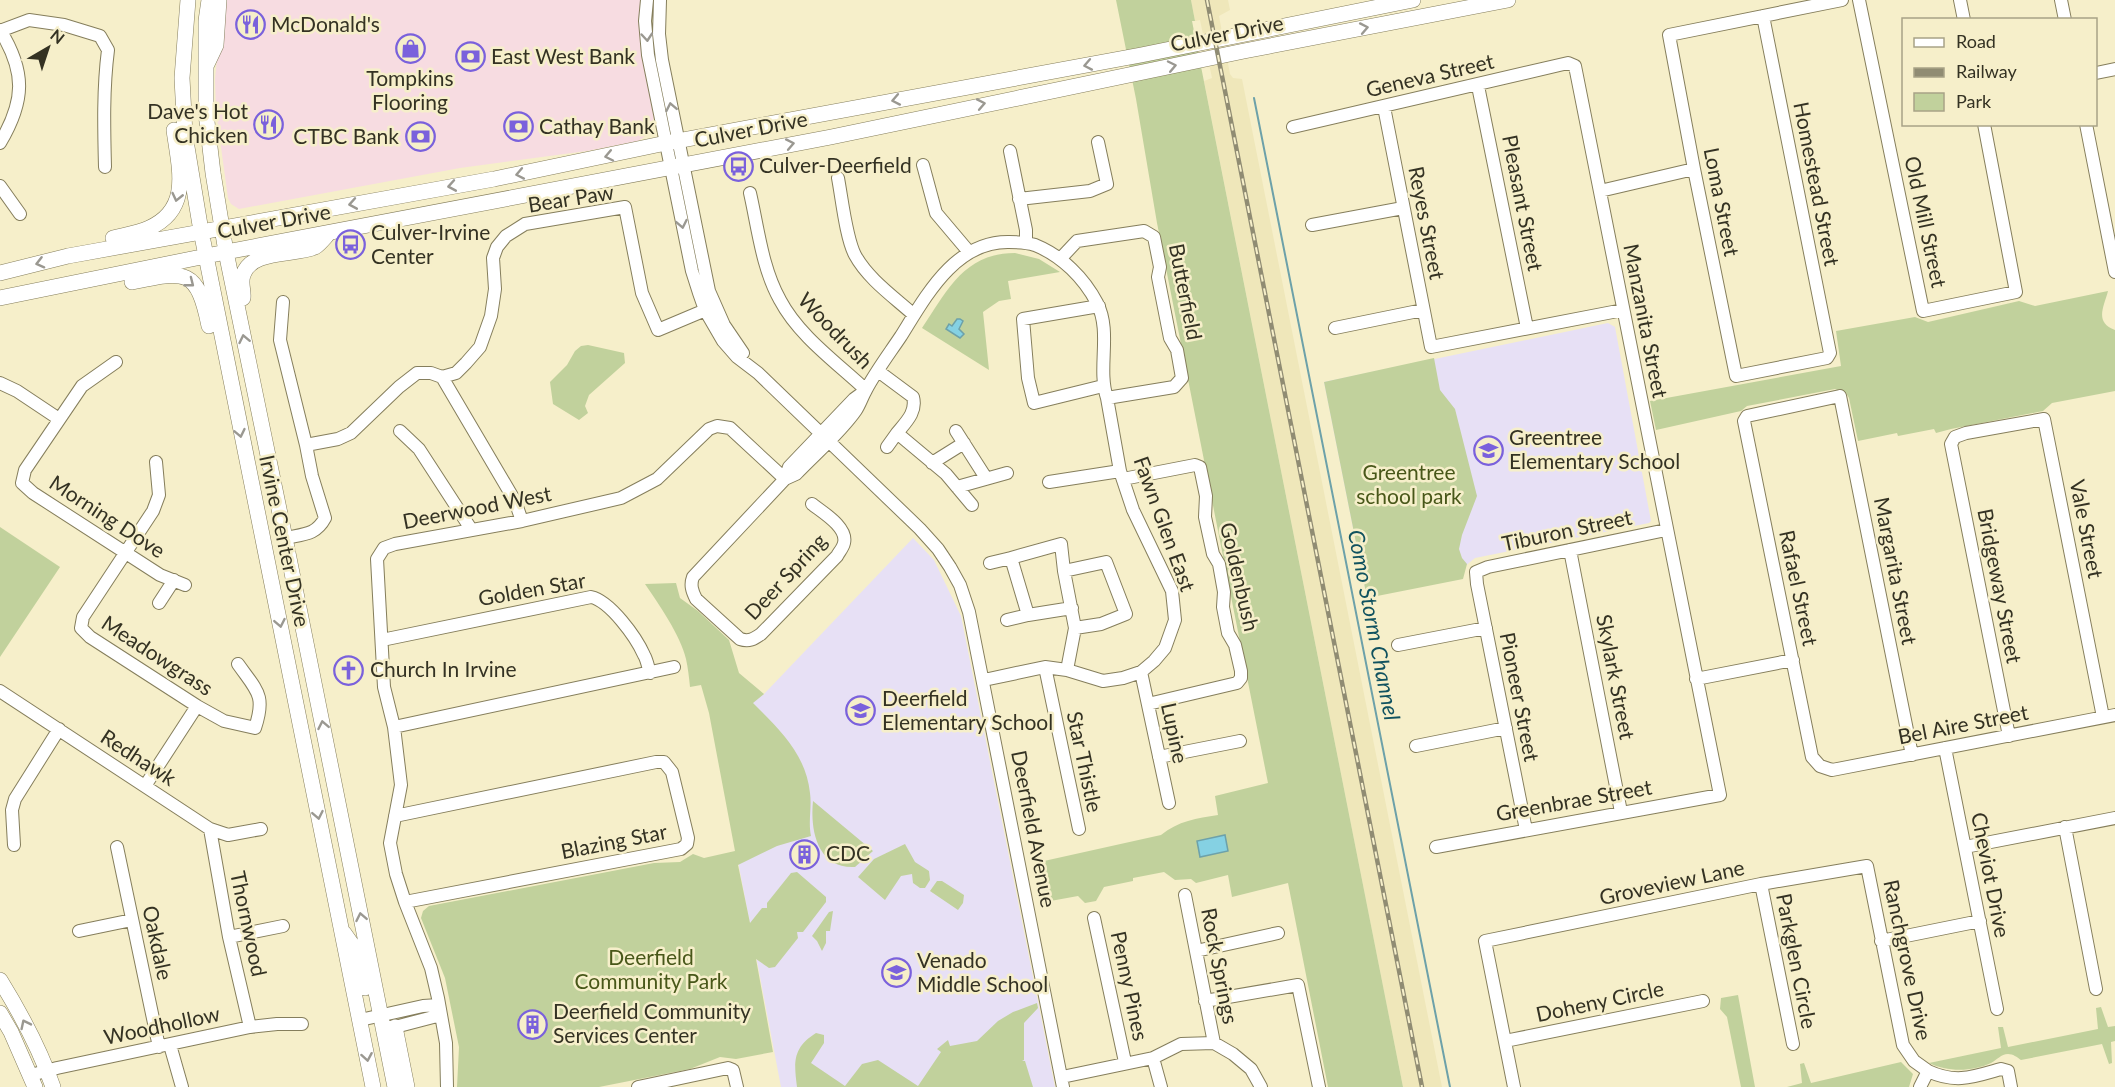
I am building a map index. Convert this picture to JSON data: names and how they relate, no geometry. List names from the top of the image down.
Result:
{
  "streets": {
    "main road": ["Culver Drive", "Irvine Center Drive"],
    "street": [
      "Geneva Street",
      "Homestead Street",
      "Bear Paw",
      "Loma Street",
      "Pleasant Street",
      "Old Mill Street",
      "Reyes Street",
      "Butterfield",
      "Manzanita Street",
      "Woodrush",
      "Deerwood West",
      "Morning Dove",
      "Fawn Glen East",
      "Vale Street",
      "Tiburon Street",
      "Margarita Street",
      "Deer Spring",
      "Goldenbush",
      "Bridgeway Street",
      "Rafael Street",
      "Golden Star",
      "Meadowgrass",
      "Skylark Street",
      "Pioneer Street",
      "Bel Aire Street",
      "Lupine",
      "Redhawk",
      "Star Thistle",
      "Greenbrae Street",
      "Deerfield Avenue",
      "Blazing Star",
      "Cheviot Drive",
      "Groveview Lane",
      "Thornwood",
      "Oakdale",
      "Ranchgrove Drive",
      "Parkglen Circle",
      "Rock Springs",
      "Penny Pines",
      "Doheny Circle",
      "Woodhollow"
    ]
  },
  "crossings": [
    ["Culver Drive", "Irvine Center Drive"],
    ["Culver Drive", "Deerfield Avenue"],
    ["Geneva Street", "Pleasant Street"],
    ["Geneva Street", "Reyes Street"],
    ["Geneva Street", "Manzanita Street"],
    ["Homestead Street", "Loma Street"],
    ["Bear Paw", "Deerfield Avenue"],
    ["Pleasant Street", "Reyes Street"],
    ["Butterfield", "Fawn Glen East"],
    ["Manzanita Street", "Tiburon Street"],
    ["Manzanita Street", "Greenbrae Street"],
    ["Woodrush", "Deer Spring"],
    ["Deerwood West", "Deer Spring"],
    ["Deerwood West", "Golden Star"],
    ["Deerwood West", "Blazing Star"],
    ["Morning Dove", "Meadowgrass"],
    ["Fawn Glen East", "Goldenbush"],
    ["Fawn Glen East", "Lupine"],
    ["Fawn Glen East", "Star Thistle"],
    ["Fawn Glen East", "Deerfield Avenue"],
    ["Vale Street", "Bridgeway Street"],
    ["Vale Street", "Bel Aire Street"],
    ["Tiburon Street", "Skylark Street"],
    ["Tiburon Street", "Pioneer Street"],
    ["Margarita Street", "Rafael Street"],
    ["Margarita Street", "Bel Aire Street"],
    ["Deer Spring", "Deerfield Avenue"],
    ["Goldenbush", "Lupine"],
    ["Bridgeway Street", "Bel Aire Street"],
    ["Rafael Street", "Bel Aire Street"],
    ["Skylark Street", "Greenbrae Street"],
    ["Pioneer Street", "Greenbrae Street"],
    ["Bel Aire Street", "Cheviot Drive"],
    ["Redhawk", "Thornwood"],
    ["Groveview Lane", "Ranchgrove Drive"],
    ["Groveview Lane", "Parkglen Circle"],
    ["Groveview Lane", "Doheny Circle"],
    ["Thornwood", "Woodhollow"],
    ["Oakdale", "Woodhollow"]
  ],
  "water": ["Como Storm Channel"],
  "parks": ["Greentree school park", "Deerfield Community Park"],
  "places": {
    "restaurant": ["McDonald's", "Dave's Hot Chicken"],
    "shop": ["Tompkins Flooring"],
    "bank": ["East West Bank", "Cathay Bank", "CTBC Bank"],
    "bus stop": ["Culver-Deerfield", "Culver-Irvine Center"],
    "school or university": ["Greentree Elementary School", "Deerfield Elementary School", "Venado Middle School"],
    "church": ["Church In Irvine"],
    "building": ["CDC", "Deerfield Community Services Center"]
  },
  "legend": ["Road", "Railway", "Park"],
  "north": "top right"
}
